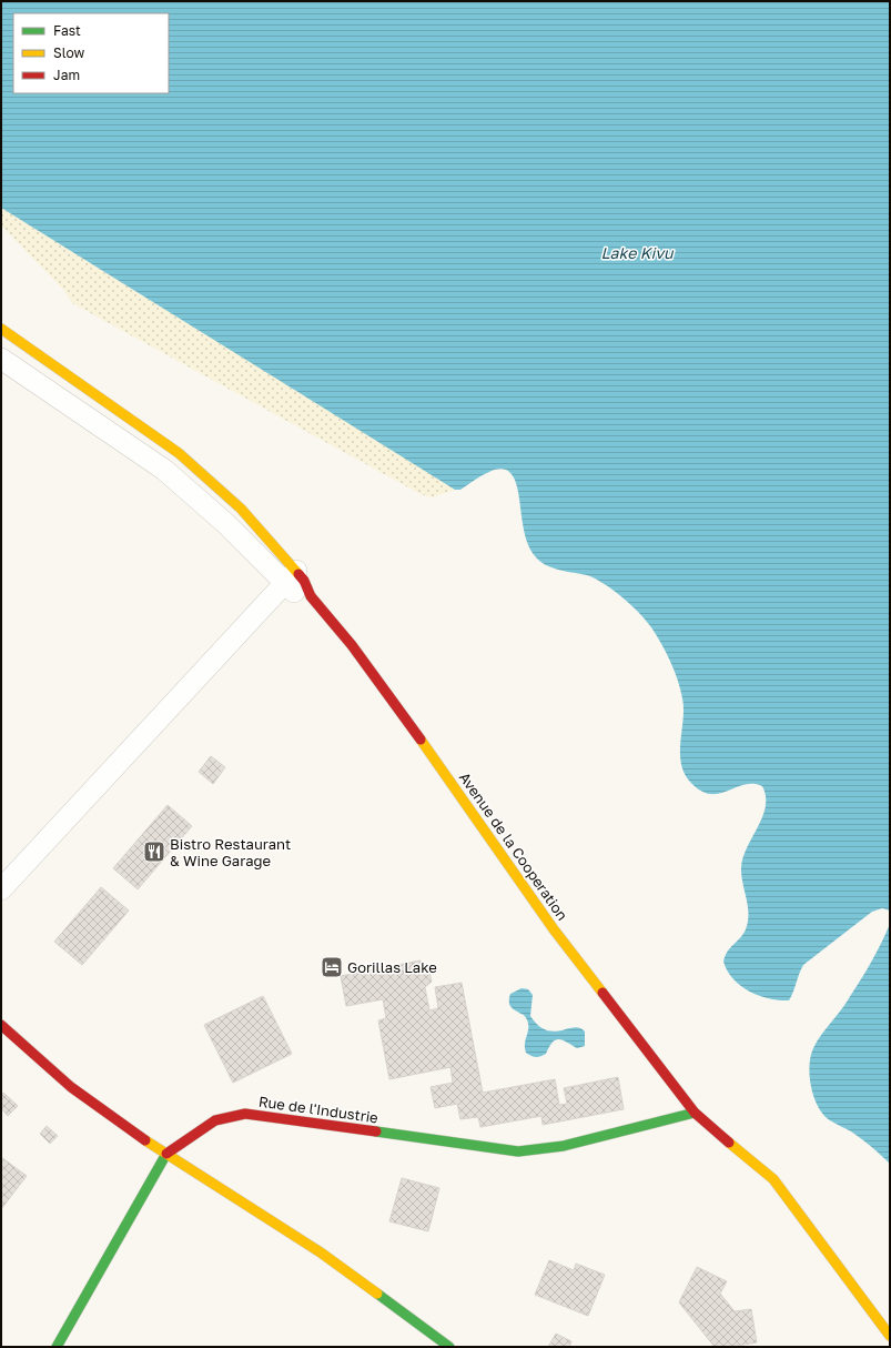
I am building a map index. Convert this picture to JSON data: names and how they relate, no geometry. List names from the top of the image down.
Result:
{
  "streets": {
    "main road": ["Avenue de la Cooperation", "Rue de l'Industrie"]
  },
  "crossings": [
    ["Avenue de la Cooperation", "Rue de l'Industrie"]
  ],
  "water": ["Lake Kivu"],
  "places": {
    "restaurant": ["Bistro Restaurant & Wine Garage"],
    "hotel": ["Gorillas Lake"]
  },
  "legend": ["Fast", "Slow", "Jam"]
}
